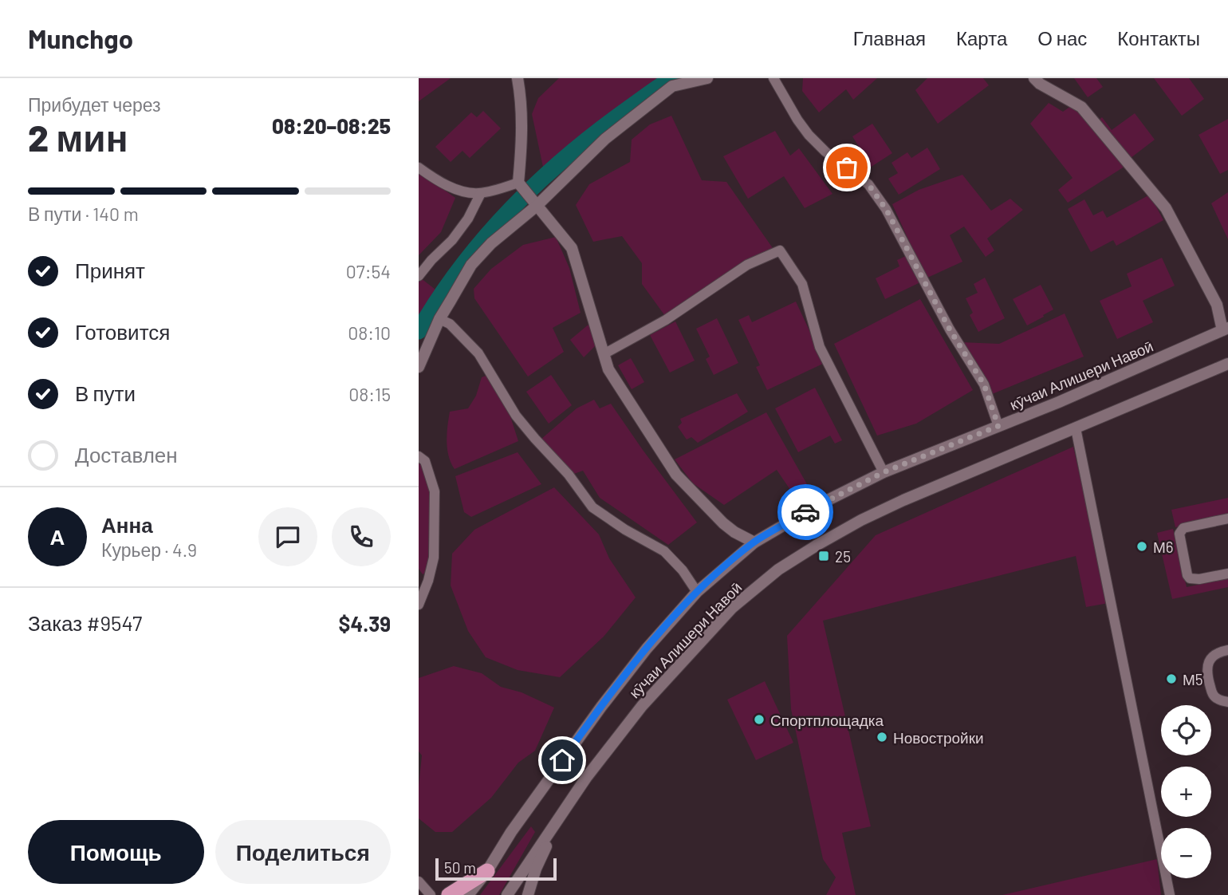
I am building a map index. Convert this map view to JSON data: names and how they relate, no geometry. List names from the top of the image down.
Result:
{
  "streets": {
    "street": ["кӯчаи Алишери Навоӣ"]
  },
  "places": {
    "other": [
      "М6",
      "М5",
      "Спортплощадка",
      "Новостройки"
    ],
    "transit": ["25"]
  },
  "scale_bar": "50 m",
  "page": {
    "header": "Munchgo",
    "nav": [
      "Главная",
      "Карта",
      "О нас",
      "Контакты"
    ],
    "heading": ["2 мин", "Прибудет через", "08:20–08:25"],
    "panel": [
      "Анна",
      "Курьер · 4.9",
      "Заказ #9547",
      "$4.39"
    ],
    "bar": "В пути · 140 m",
    "list": [
      ["Принят", "07:54"],
      ["Готовится", "08:10"],
      ["В пути", "08:15"],
      "Доставлен"
    ],
    "round": "А",
    "map_buttons": ["+", "−"],
    "buttons": ["Помощь", "Поделиться"],
    "scale": "50 m"
  }
}
